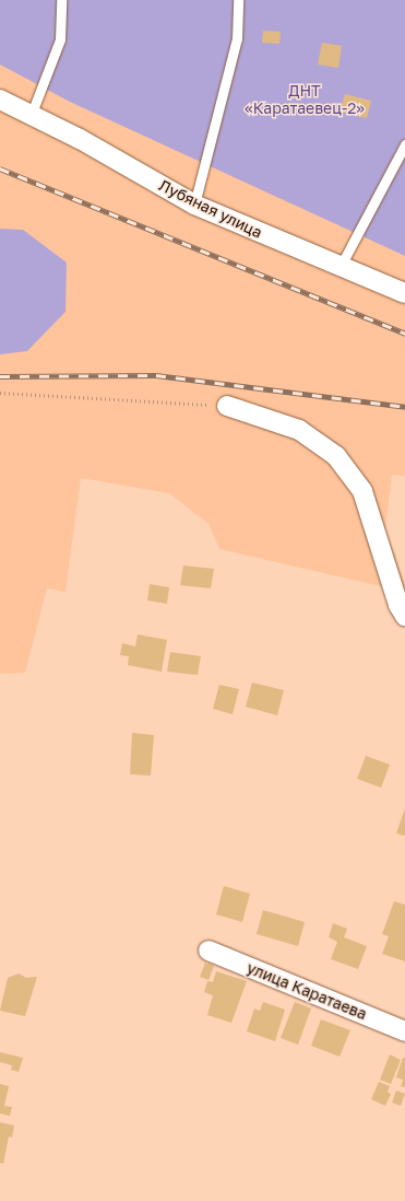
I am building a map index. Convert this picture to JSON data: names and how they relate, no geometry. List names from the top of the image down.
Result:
{
  "streets": {
    "street": ["Лубяная улица", "улица Каратаева"]
  },
  "parks": ["ДНТ «Каратаевец-2»"]
}
